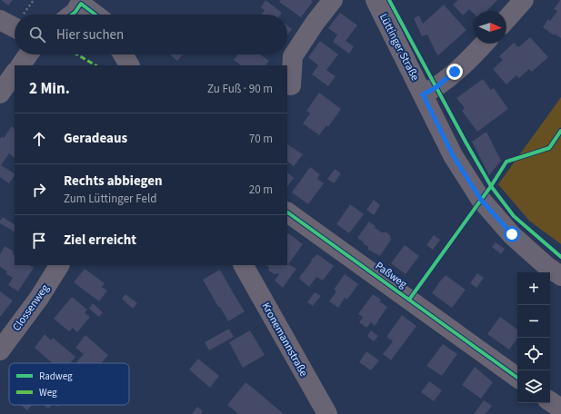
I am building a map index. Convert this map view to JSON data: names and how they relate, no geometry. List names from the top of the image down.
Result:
{
  "streets": {
    "street": [
      "Lüttinger Straße",
      "Paßweg",
      "Clossenweg",
      "Kronemannstraße"
    ]
  },
  "legend": ["Radweg", "Weg"],
  "north": "right",
  "page": {
    "search": "Hier suchen",
    "heading": ["2 Min.", "Zu Fuß · 90 m"],
    "list": [
      ["Geradeaus", "70 m"],
      ["Rechts abbiegen", "Zum Lüttinger Feld", "20 m"],
      "Ziel erreicht"
    ],
    "map_buttons": ["+", "−"]
  }
}
